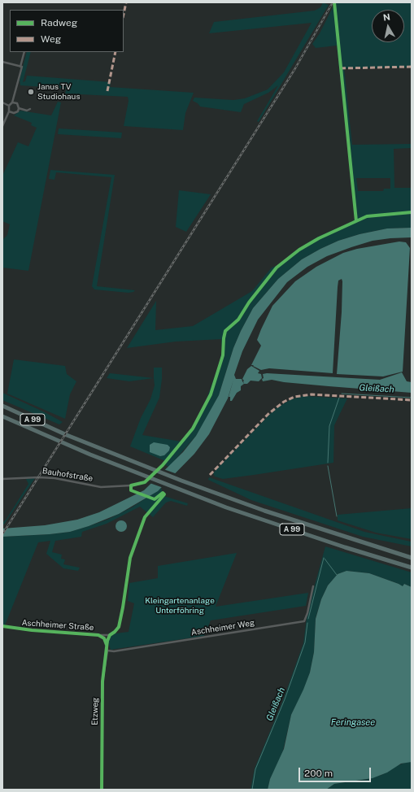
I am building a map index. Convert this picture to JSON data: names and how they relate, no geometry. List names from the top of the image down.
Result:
{
  "streets": {
    "highway": ["A 99"],
    "street": [
      "Bauhofstraße",
      "Aschheimer Straße",
      "Aschheimer Weg",
      "Etzweg"
    ]
  },
  "crossings": [
    ["Aschheimer Straße", "Etzweg"],
    ["Aschheimer Weg", "Etzweg"]
  ],
  "water": ["Gleißach", "Feringasee"],
  "parks": ["Kleingartenanlage Unterföhring"],
  "places": ["Janus TV Studiohaus"],
  "legend": ["Radweg", "Weg"],
  "scale_bar": "200 m",
  "north": "top"
}
